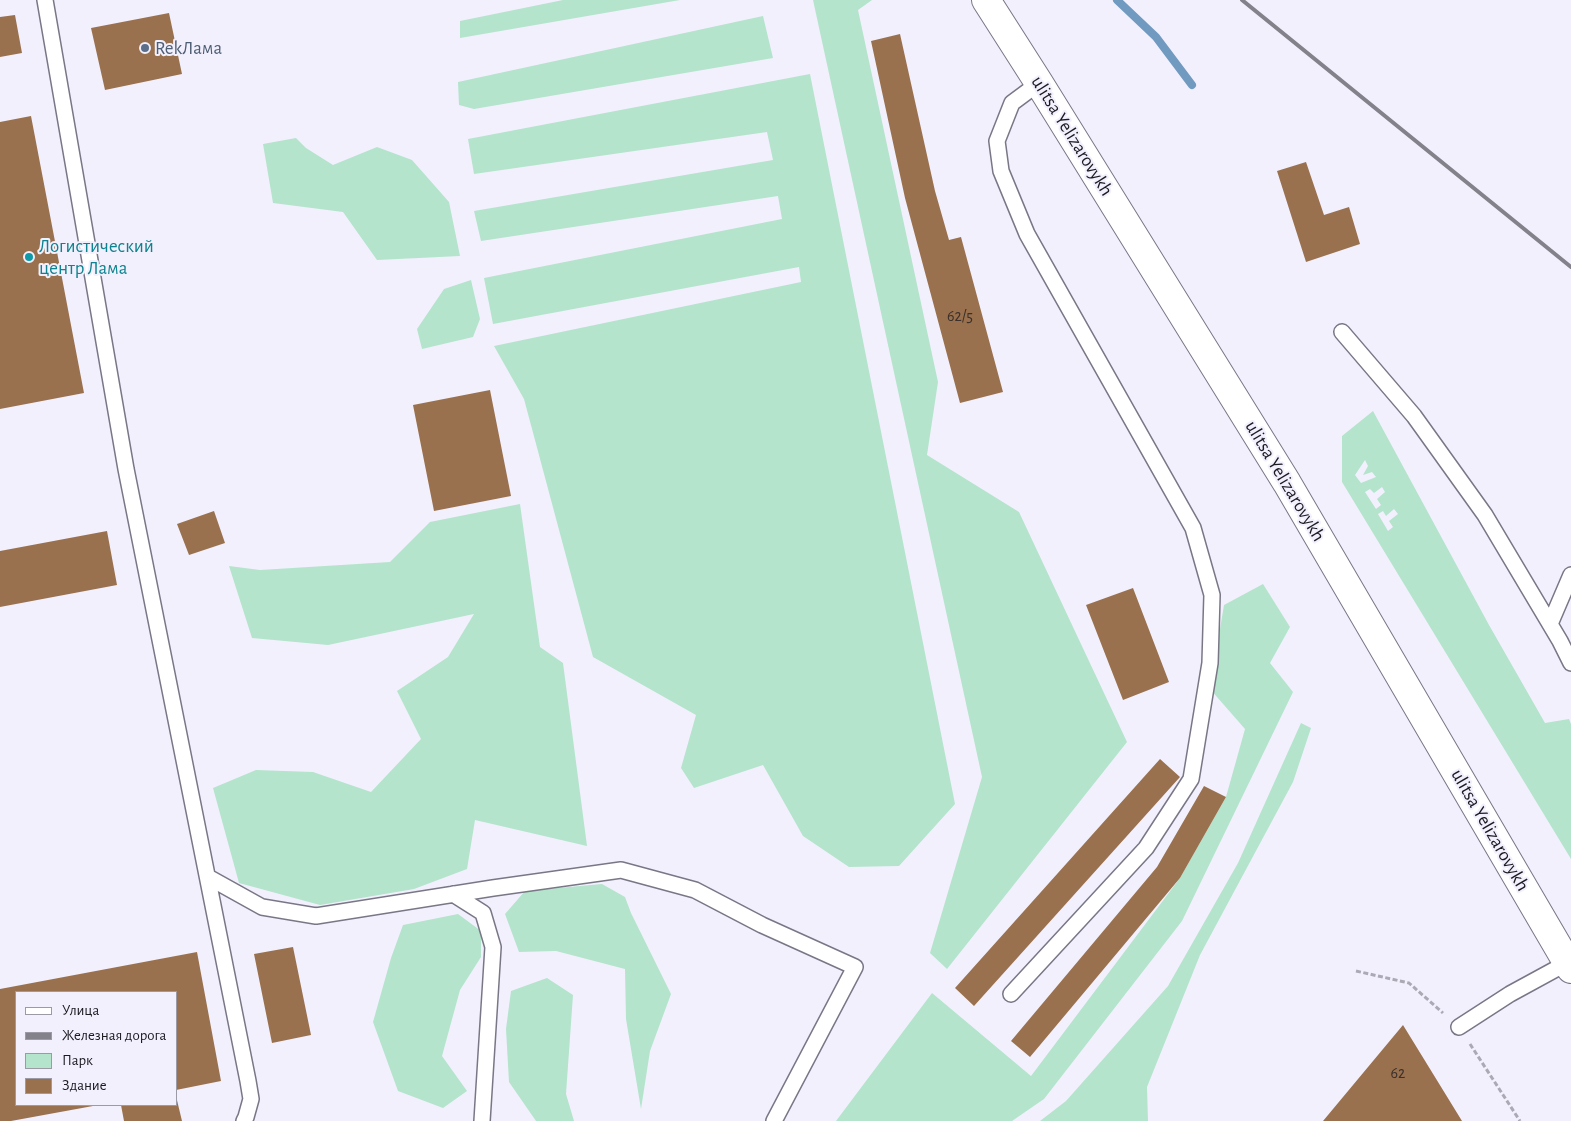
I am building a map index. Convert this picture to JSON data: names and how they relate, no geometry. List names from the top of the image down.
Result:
{
  "streets": {
    "main road": ["ulitsa Yelizarovykh"]
  },
  "places": ["RekЛама", "Логистический центр Лама"],
  "house_numbers": ["62/5", "62"],
  "legend": [
    "Улица",
    "Железная дорога",
    "Парк",
    "Здание"
  ]
}
